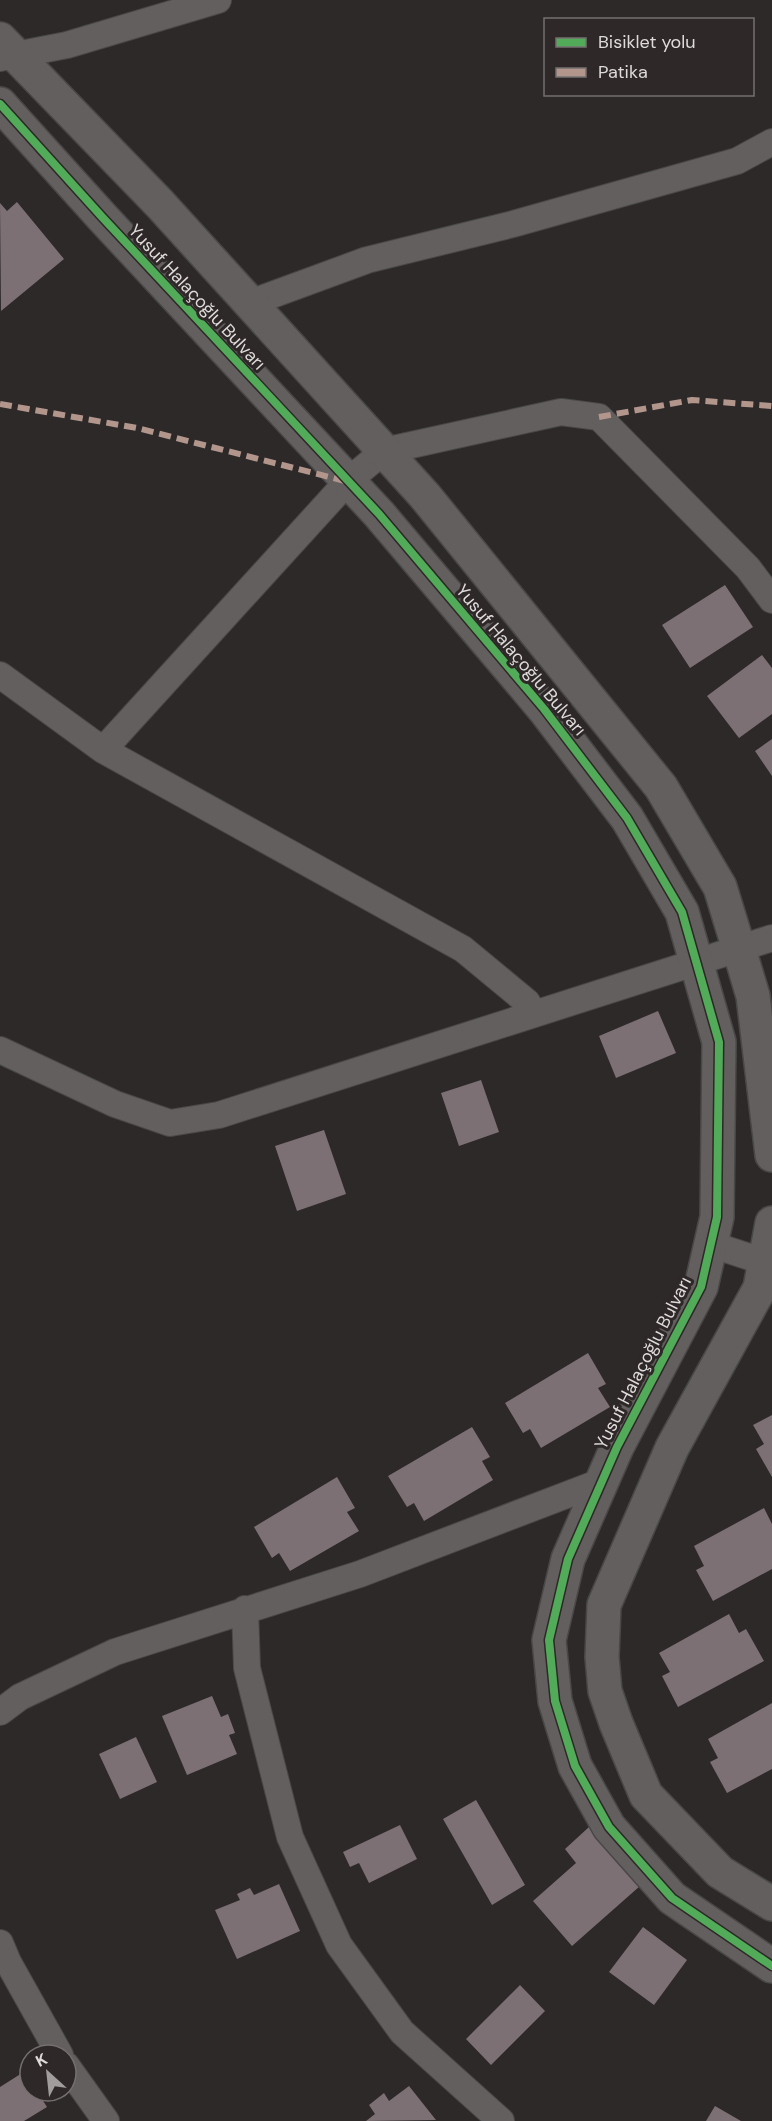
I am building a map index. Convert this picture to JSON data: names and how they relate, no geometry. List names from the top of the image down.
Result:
{
  "streets": {
    "street": ["Yusuf Halaçoğlu Bulvarı"]
  },
  "legend": ["Bisiklet yolu", "Patika"],
  "north": "top left"
}
